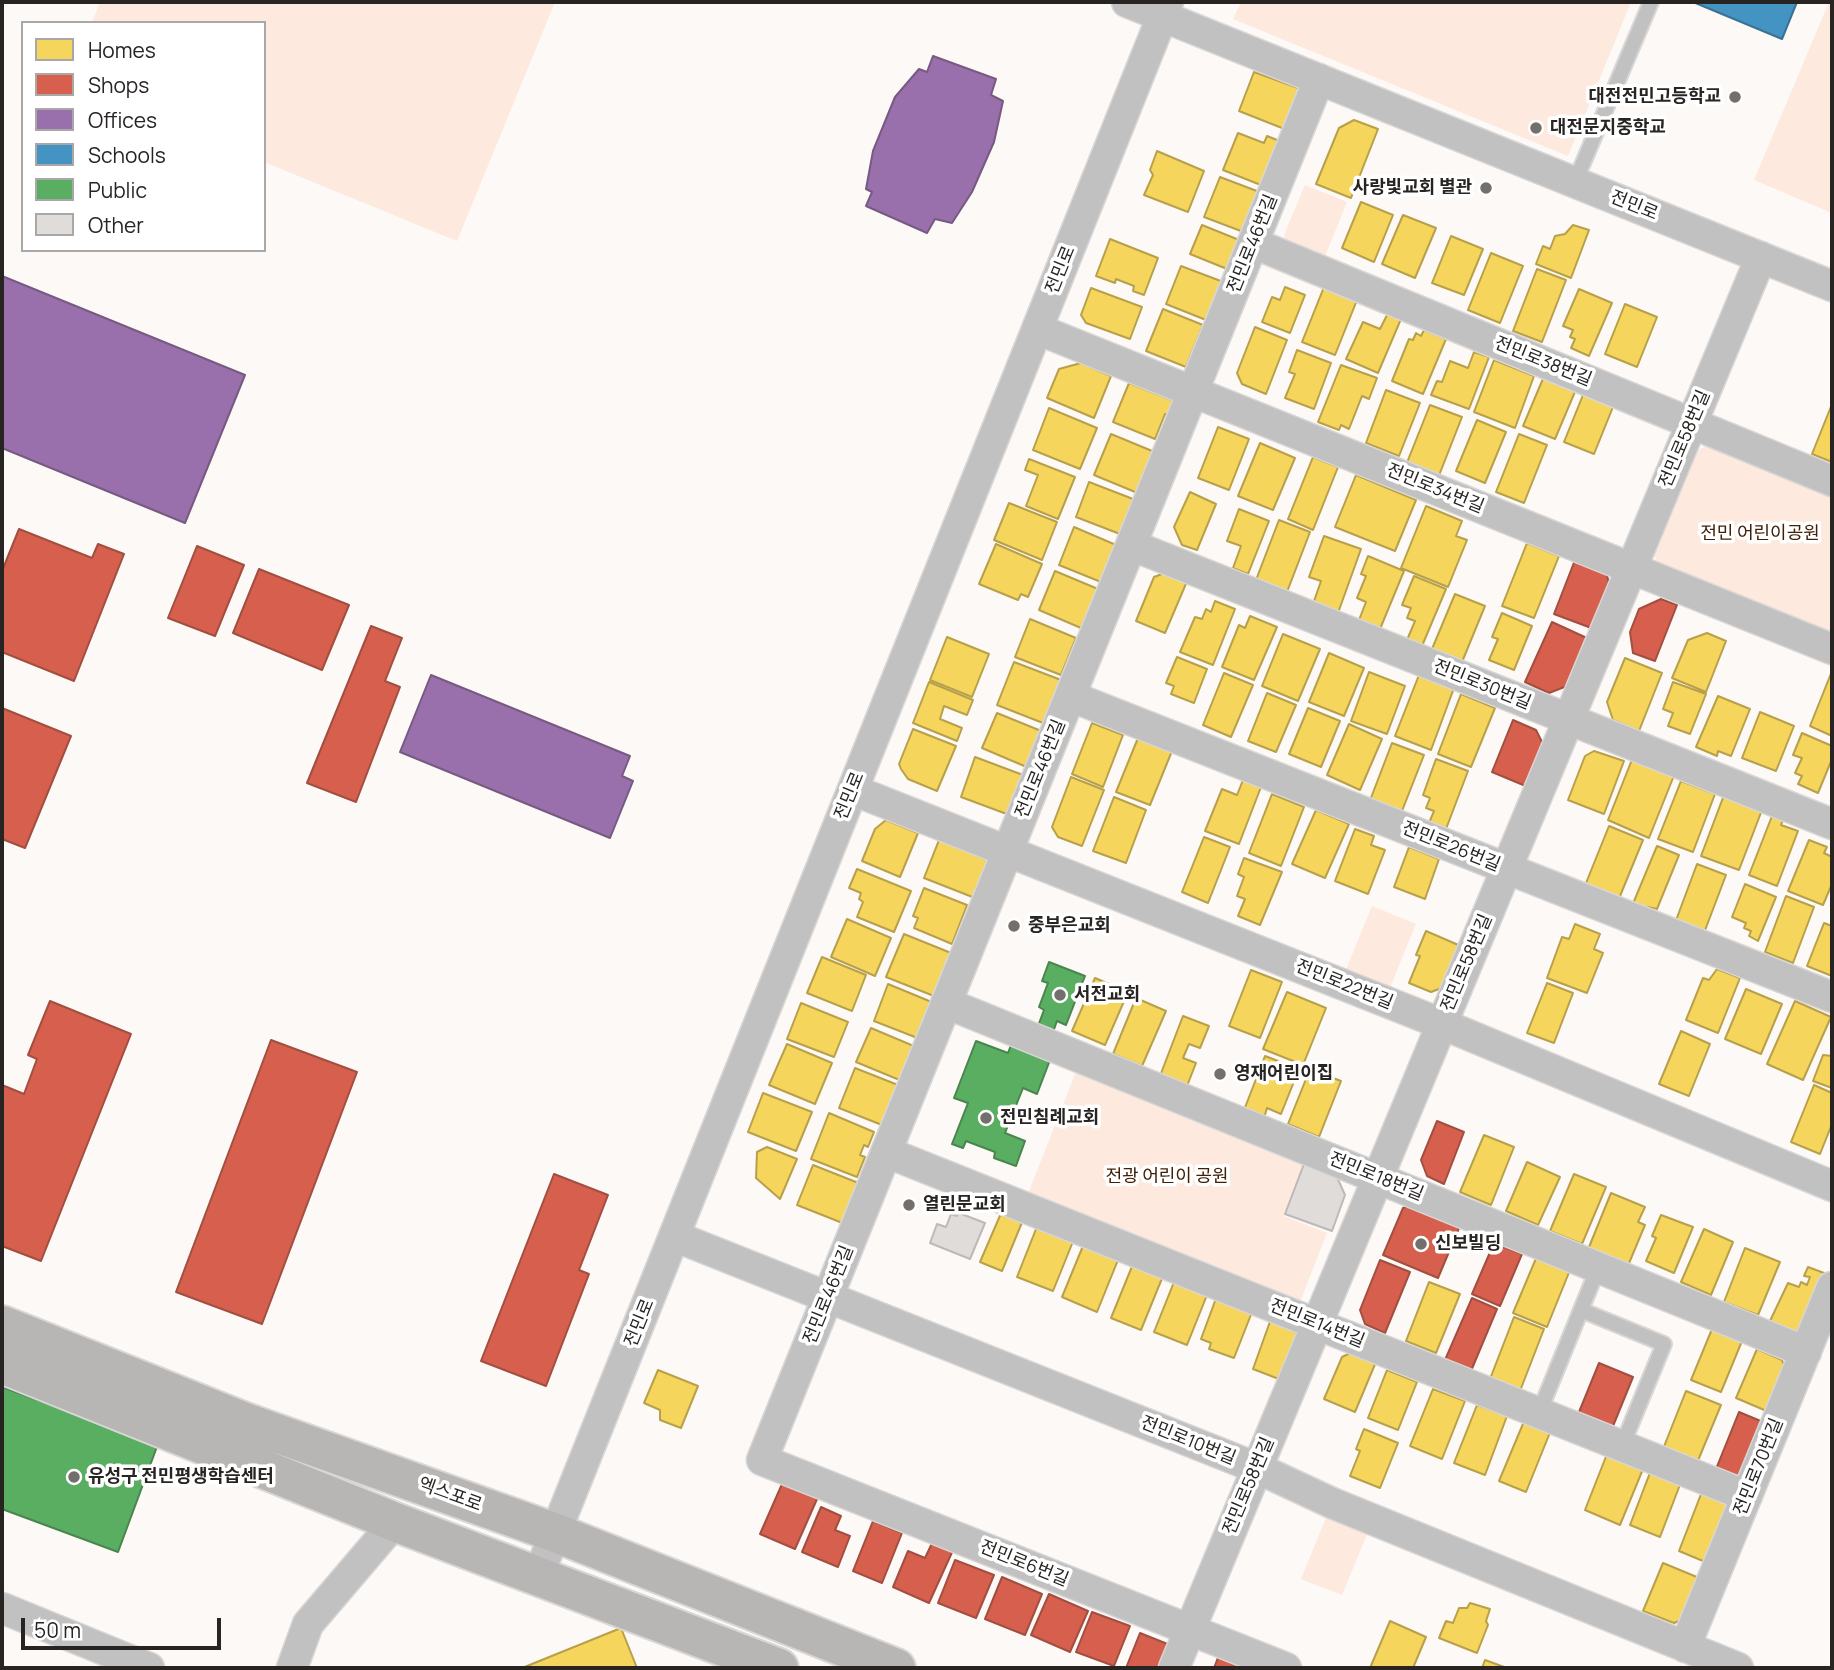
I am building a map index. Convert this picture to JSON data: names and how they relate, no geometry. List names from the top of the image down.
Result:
{
  "streets": {
    "main road": ["엑스포로"],
    "street": [
      "전민로",
      "전민로46번길",
      "전민로38번길",
      "전민로58번길",
      "전민로34번길",
      "전민로30번길",
      "전민로26번길",
      "전민로22번길",
      "전민로18번길",
      "전민로14번길",
      "전민로10번길",
      "전민로70번길",
      "전민로6번길"
    ]
  },
  "crossings": [
    ["전민로", "전민로46번길"],
    ["전민로", "전민로58번길"],
    ["전민로", "전민로34번길"],
    ["전민로", "전민로22번길"],
    ["전민로", "전민로10번길"],
    ["전민로", "엑스포로"],
    ["전민로46번길", "전민로38번길"],
    ["전민로46번길", "전민로34번길"],
    ["전민로46번길", "전민로30번길"],
    ["전민로46번길", "전민로26번길"],
    ["전민로46번길", "전민로22번길"],
    ["전민로46번길", "전민로18번길"],
    ["전민로46번길", "전민로14번길"],
    ["전민로46번길", "전민로10번길"],
    ["전민로46번길", "전민로6번길"],
    ["전민로38번길", "전민로58번길"],
    ["전민로58번길", "전민로34번길"],
    ["전민로58번길", "전민로30번길"],
    ["전민로58번길", "전민로26번길"],
    ["전민로58번길", "전민로22번길"],
    ["전민로58번길", "전민로18번길"],
    ["전민로58번길", "전민로14번길"],
    ["전민로58번길", "전민로10번길"],
    ["전민로58번길", "전민로6번길"],
    ["전민로18번길", "전민로70번길"],
    ["전민로14번길", "전민로70번길"],
    ["전민로10번길", "전민로70번길"]
  ],
  "parks": ["전민 어린이공원", "전광 어린이 공원"],
  "places": [
    "대전전민고등학교",
    "대전문지중학교",
    "사랑빛교회 별관",
    "중부은교회",
    "서전교회",
    "영재어린이집",
    "전민침례교회",
    "열린문교회",
    "신보빌딩",
    "유성구 전민평생학습센터"
  ],
  "legend": [
    "Homes",
    "Shops",
    "Offices",
    "Schools",
    "Public",
    "Other"
  ],
  "scale_bar": "50 m"
}
